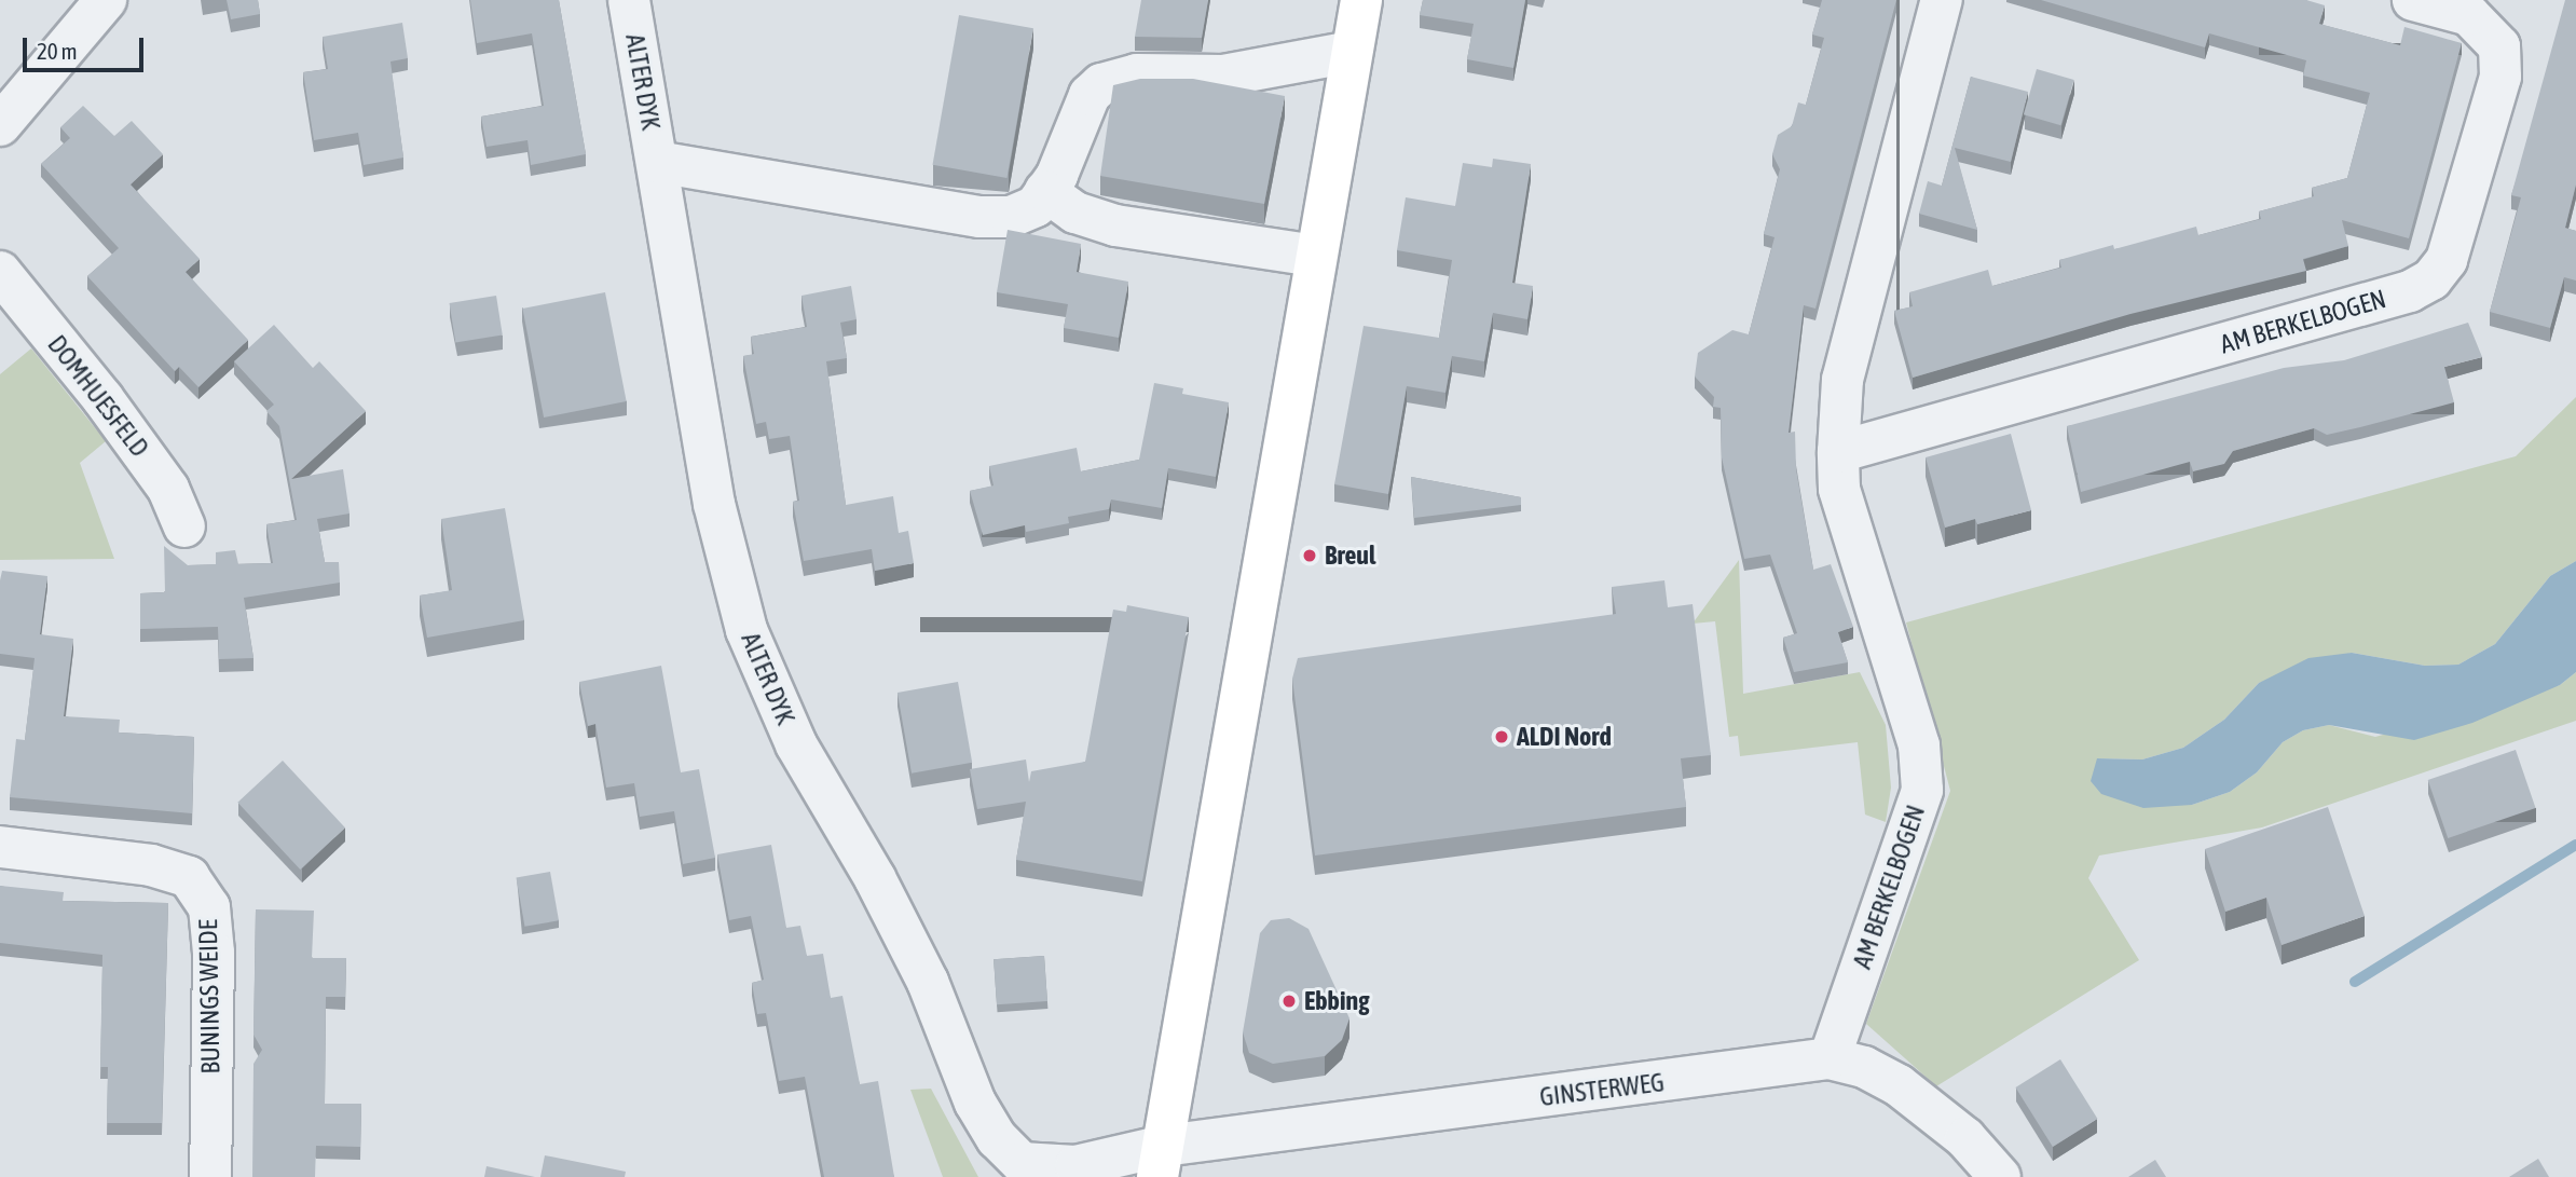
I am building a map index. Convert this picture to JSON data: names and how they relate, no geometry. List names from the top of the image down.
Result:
{
  "streets": {
    "street": [
      "ALTER DYK",
      "AM BERKELBOGEN",
      "DOMHUESFELD",
      "BUNINGS WEIDE",
      "GINSTERWEG"
    ]
  },
  "crossings": [
    ["ALTER DYK", "GINSTERWEG"],
    ["AM BERKELBOGEN", "GINSTERWEG"]
  ],
  "places": ["Breul", "ALDI Nord", "Ebbing"],
  "scale_bar": "20 m"
}
